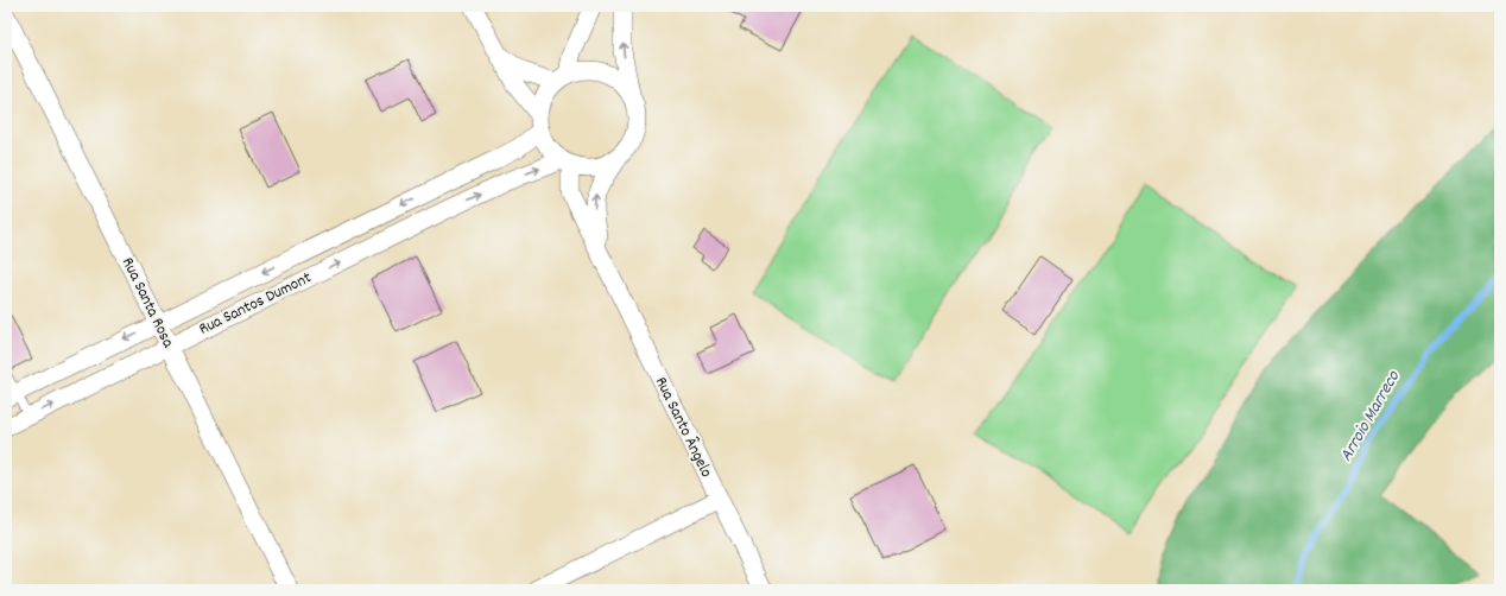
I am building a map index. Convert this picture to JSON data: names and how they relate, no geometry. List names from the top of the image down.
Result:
{
  "streets": {
    "street": ["Rua Santa Rosa", "Rua Santos Dumont", "Rua Santo Ângelo"]
  },
  "crossings": [
    ["Rua Santa Rosa", "Rua Santos Dumont"]
  ],
  "water": ["Arroio Marreco"]
}
